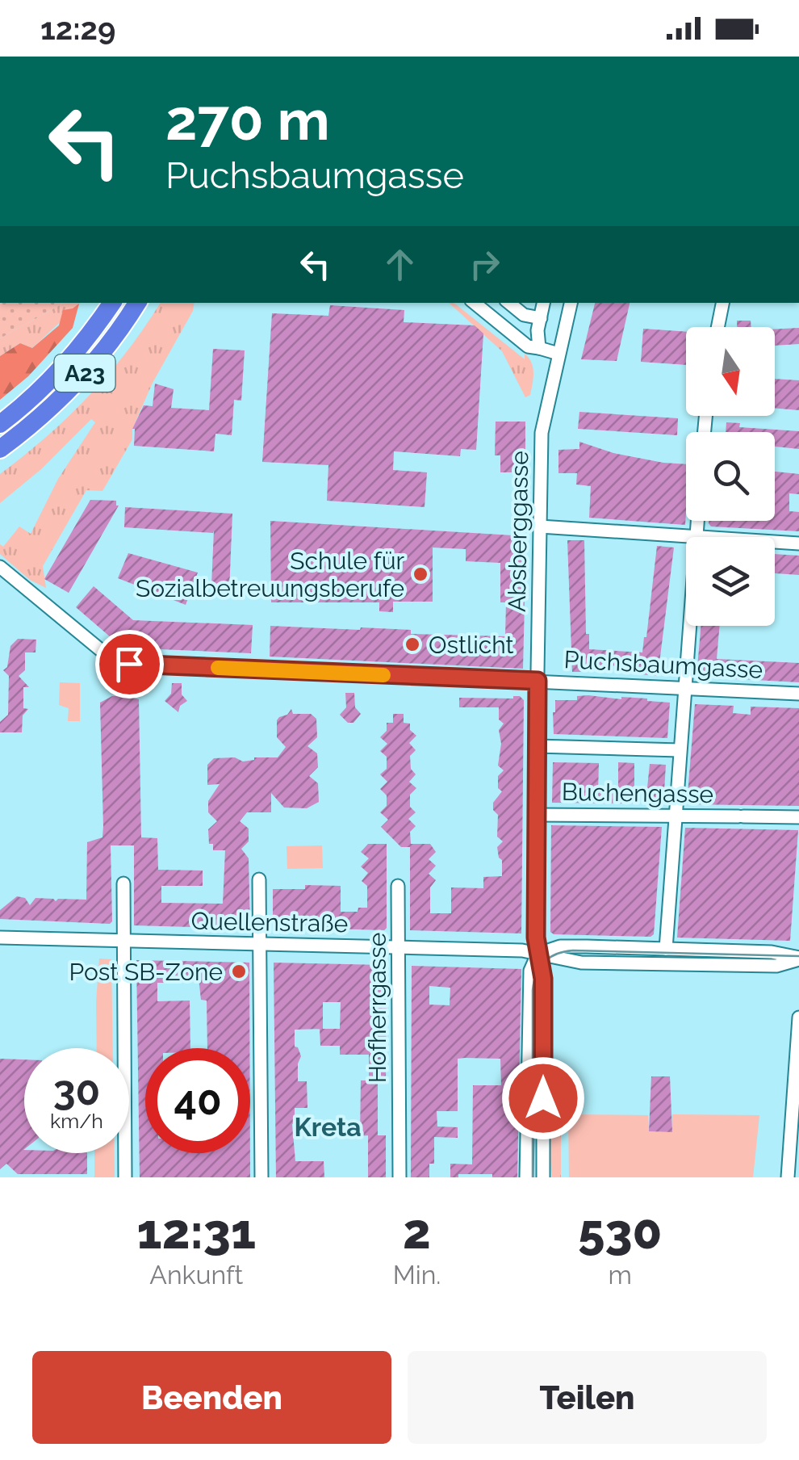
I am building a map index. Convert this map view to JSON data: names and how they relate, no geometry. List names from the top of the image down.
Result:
{
  "streets": {
    "highway": ["A23"],
    "street": [
      "Absberggasse",
      "Puchsbaumgasse",
      "Buchengasse",
      "Quellenstraße",
      "Hofherrgasse"
    ]
  },
  "crossings": [
    ["Absberggasse", "Puchsbaumgasse"],
    ["Absberggasse", "Buchengasse"],
    ["Absberggasse", "Quellenstraße"],
    ["Quellenstraße", "Hofherrgasse"]
  ],
  "districts": ["Kreta"],
  "places": ["Schule für Sozialbetreuungsberufe", "Ostlicht", "Post SB-Zone"],
  "north": "bottom",
  "page": {
    "status": "12:29",
    "turn": ["270 m", "Puchsbaumgasse"],
    "speed": "30 km/h",
    "limit": "40",
    "eta": [
      "12:31",
      "Ankunft",
      "2",
      "Min.",
      "530",
      "m"
    ],
    "buttons": ["Beenden", "Teilen"]
  }
}
